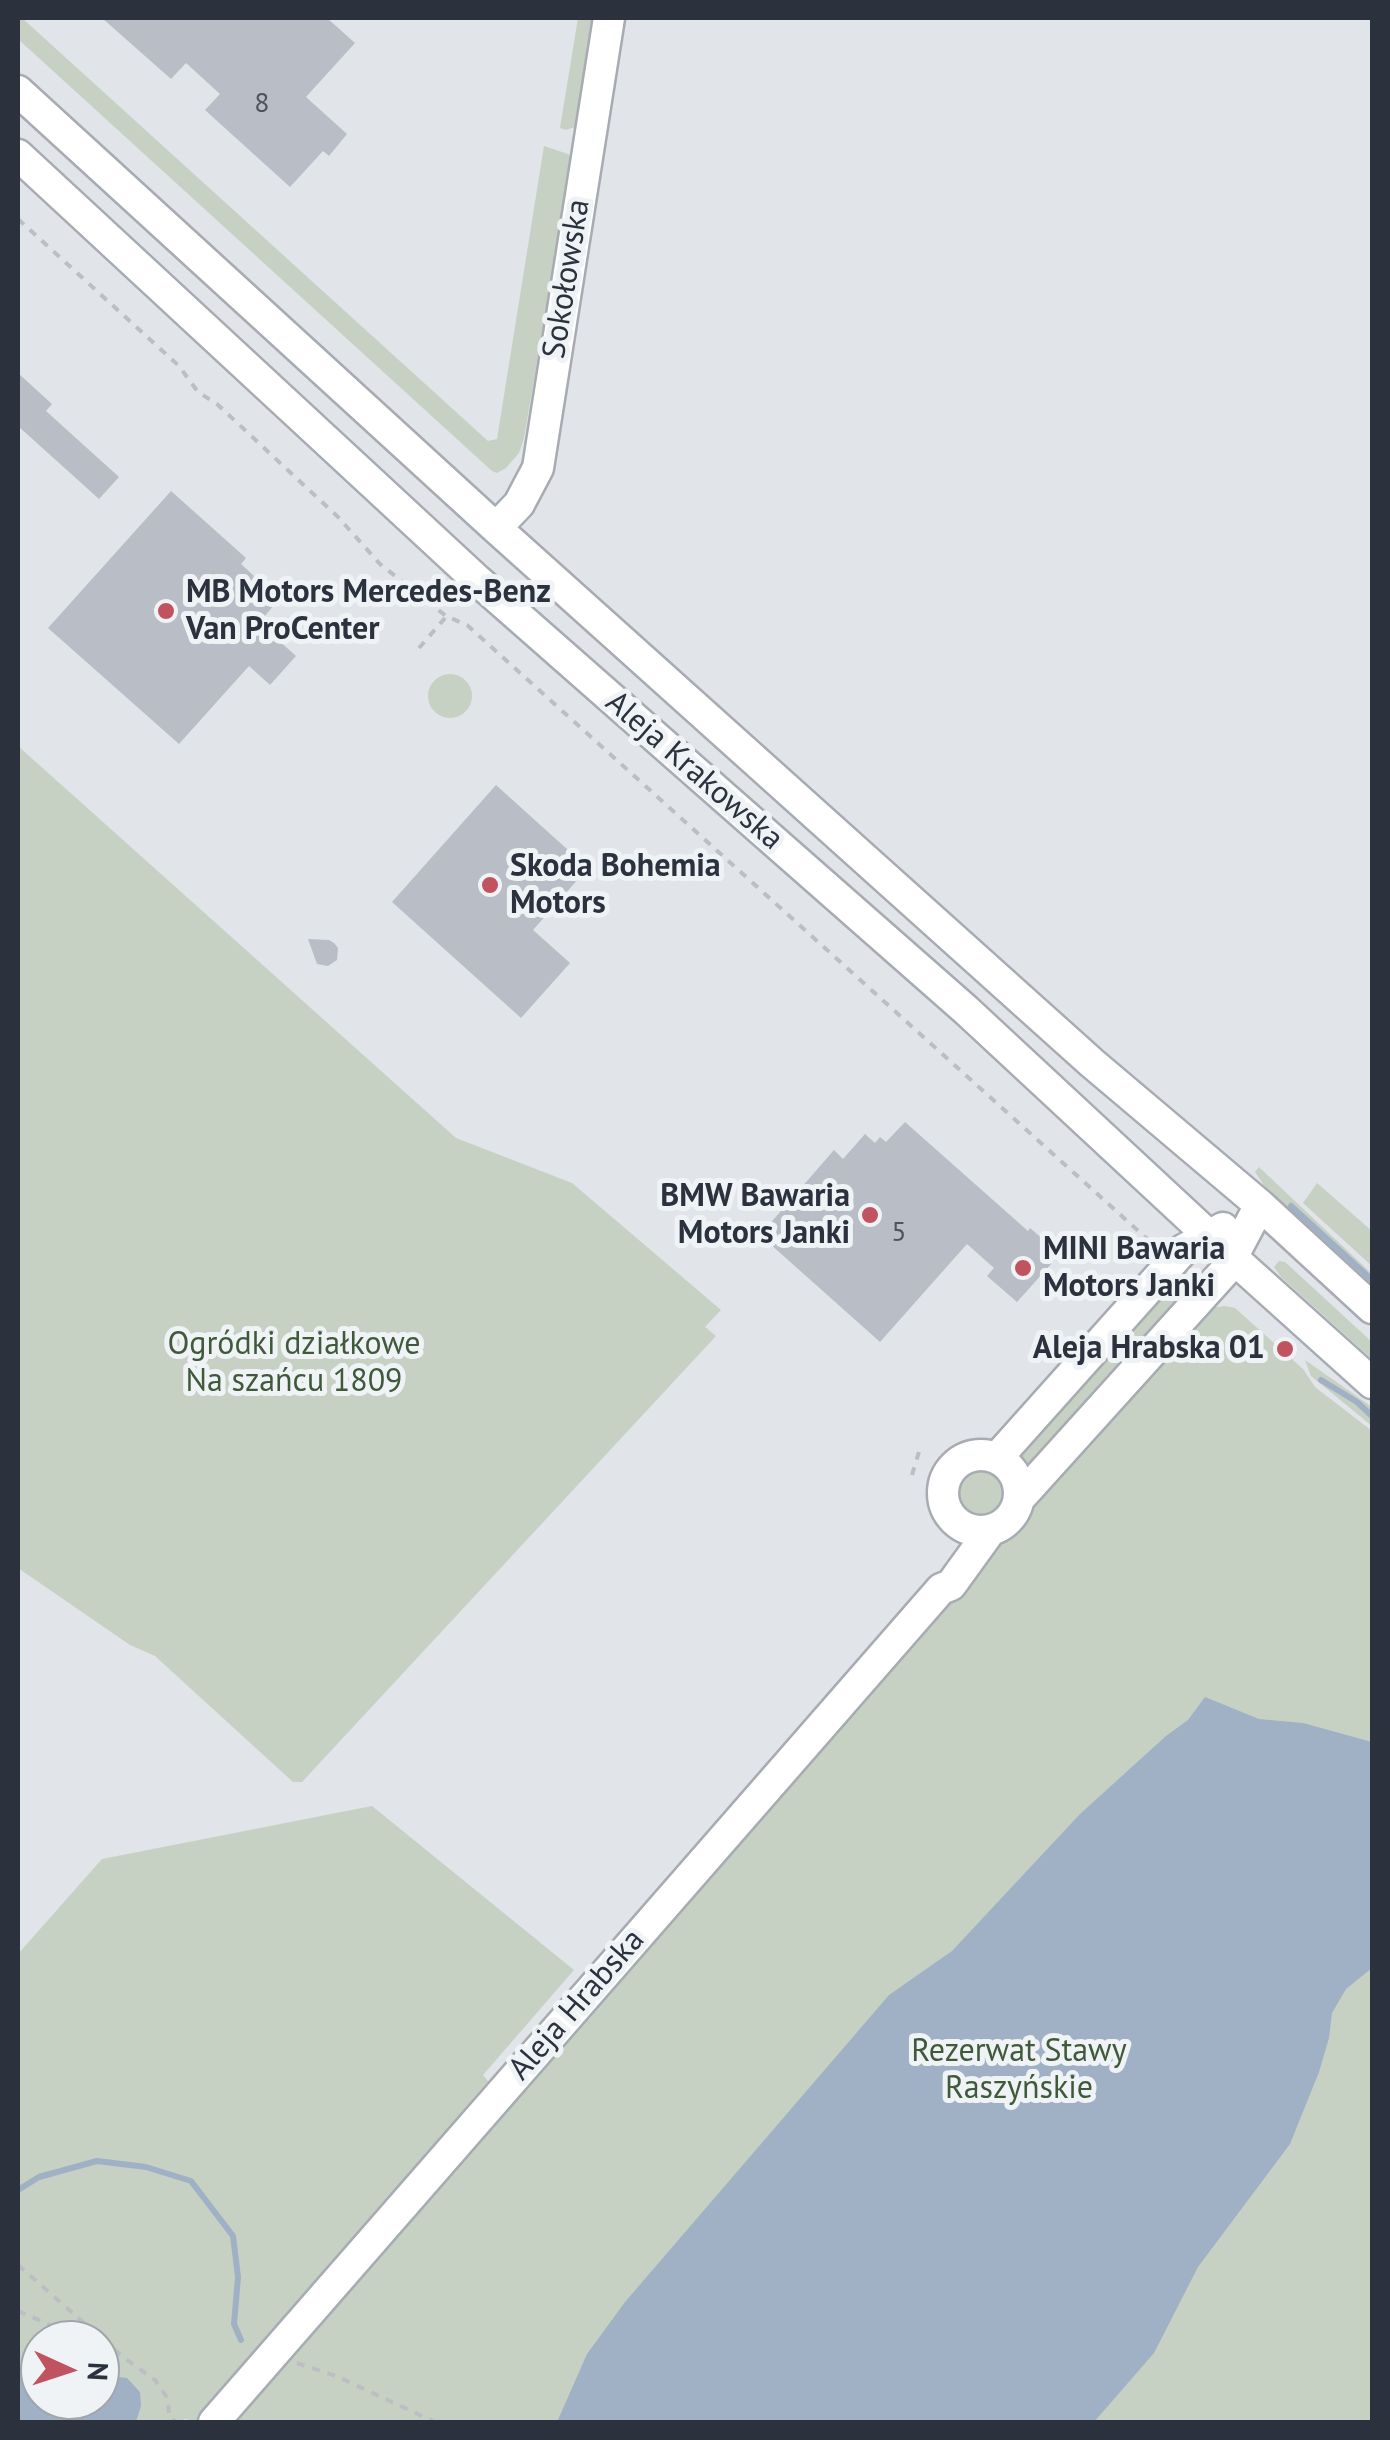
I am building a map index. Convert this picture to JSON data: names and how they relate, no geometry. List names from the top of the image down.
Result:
{
  "streets": {
    "main road": ["Sokołowska", "Aleja Krakowska", "Aleja Hrabska"]
  },
  "crossings": [
    ["Sokołowska", "Aleja Krakowska"]
  ],
  "parks": ["Ogródki działkowe Na szańcu 1809", "Rezerwat Stawy Raszyńskie"],
  "places": [
    "MB Motors Mercedes-Benz Van ProCenter",
    "Skoda Bohemia Motors",
    "BMW Bawaria Motors Janki",
    "MINI Bawaria Motors Janki",
    "Aleja Hrabska 01"
  ],
  "house_numbers": ["8", "5"],
  "north": "right"
}
